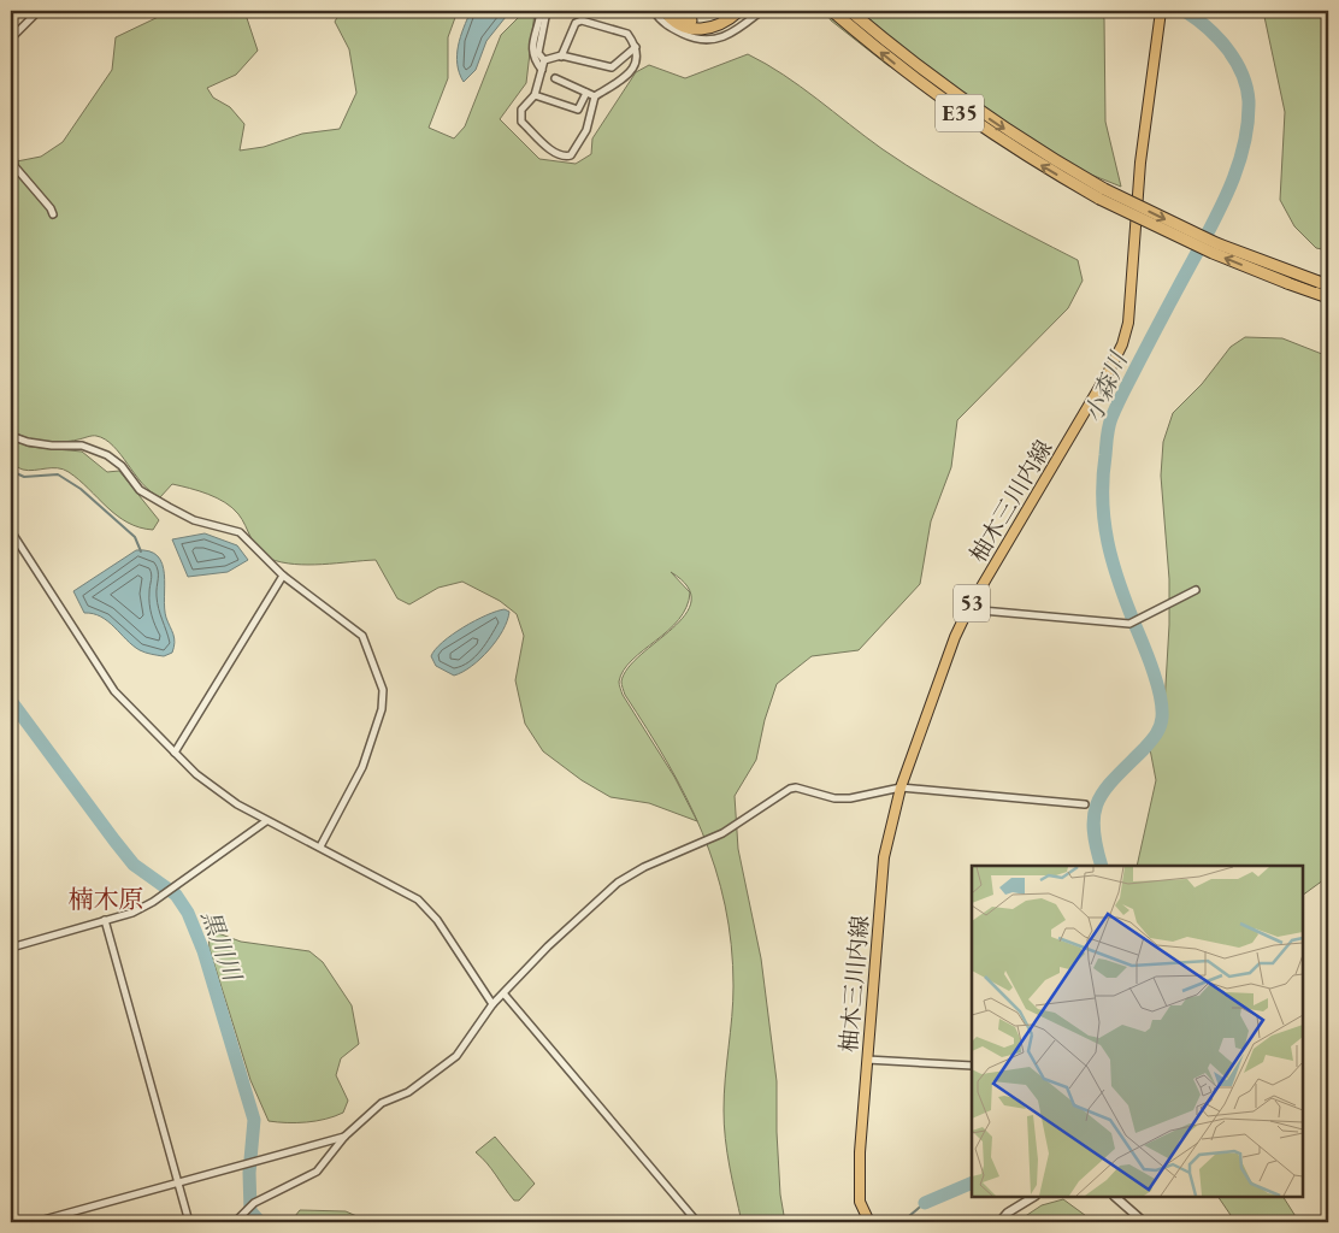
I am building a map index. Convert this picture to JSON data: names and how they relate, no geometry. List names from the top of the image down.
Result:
{
  "streets": {
    "highway": ["E35"],
    "main road": ["柚木三川内線", "53"]
  },
  "districts": ["楠木原"],
  "water": ["小森川", "黒川川"]
}
